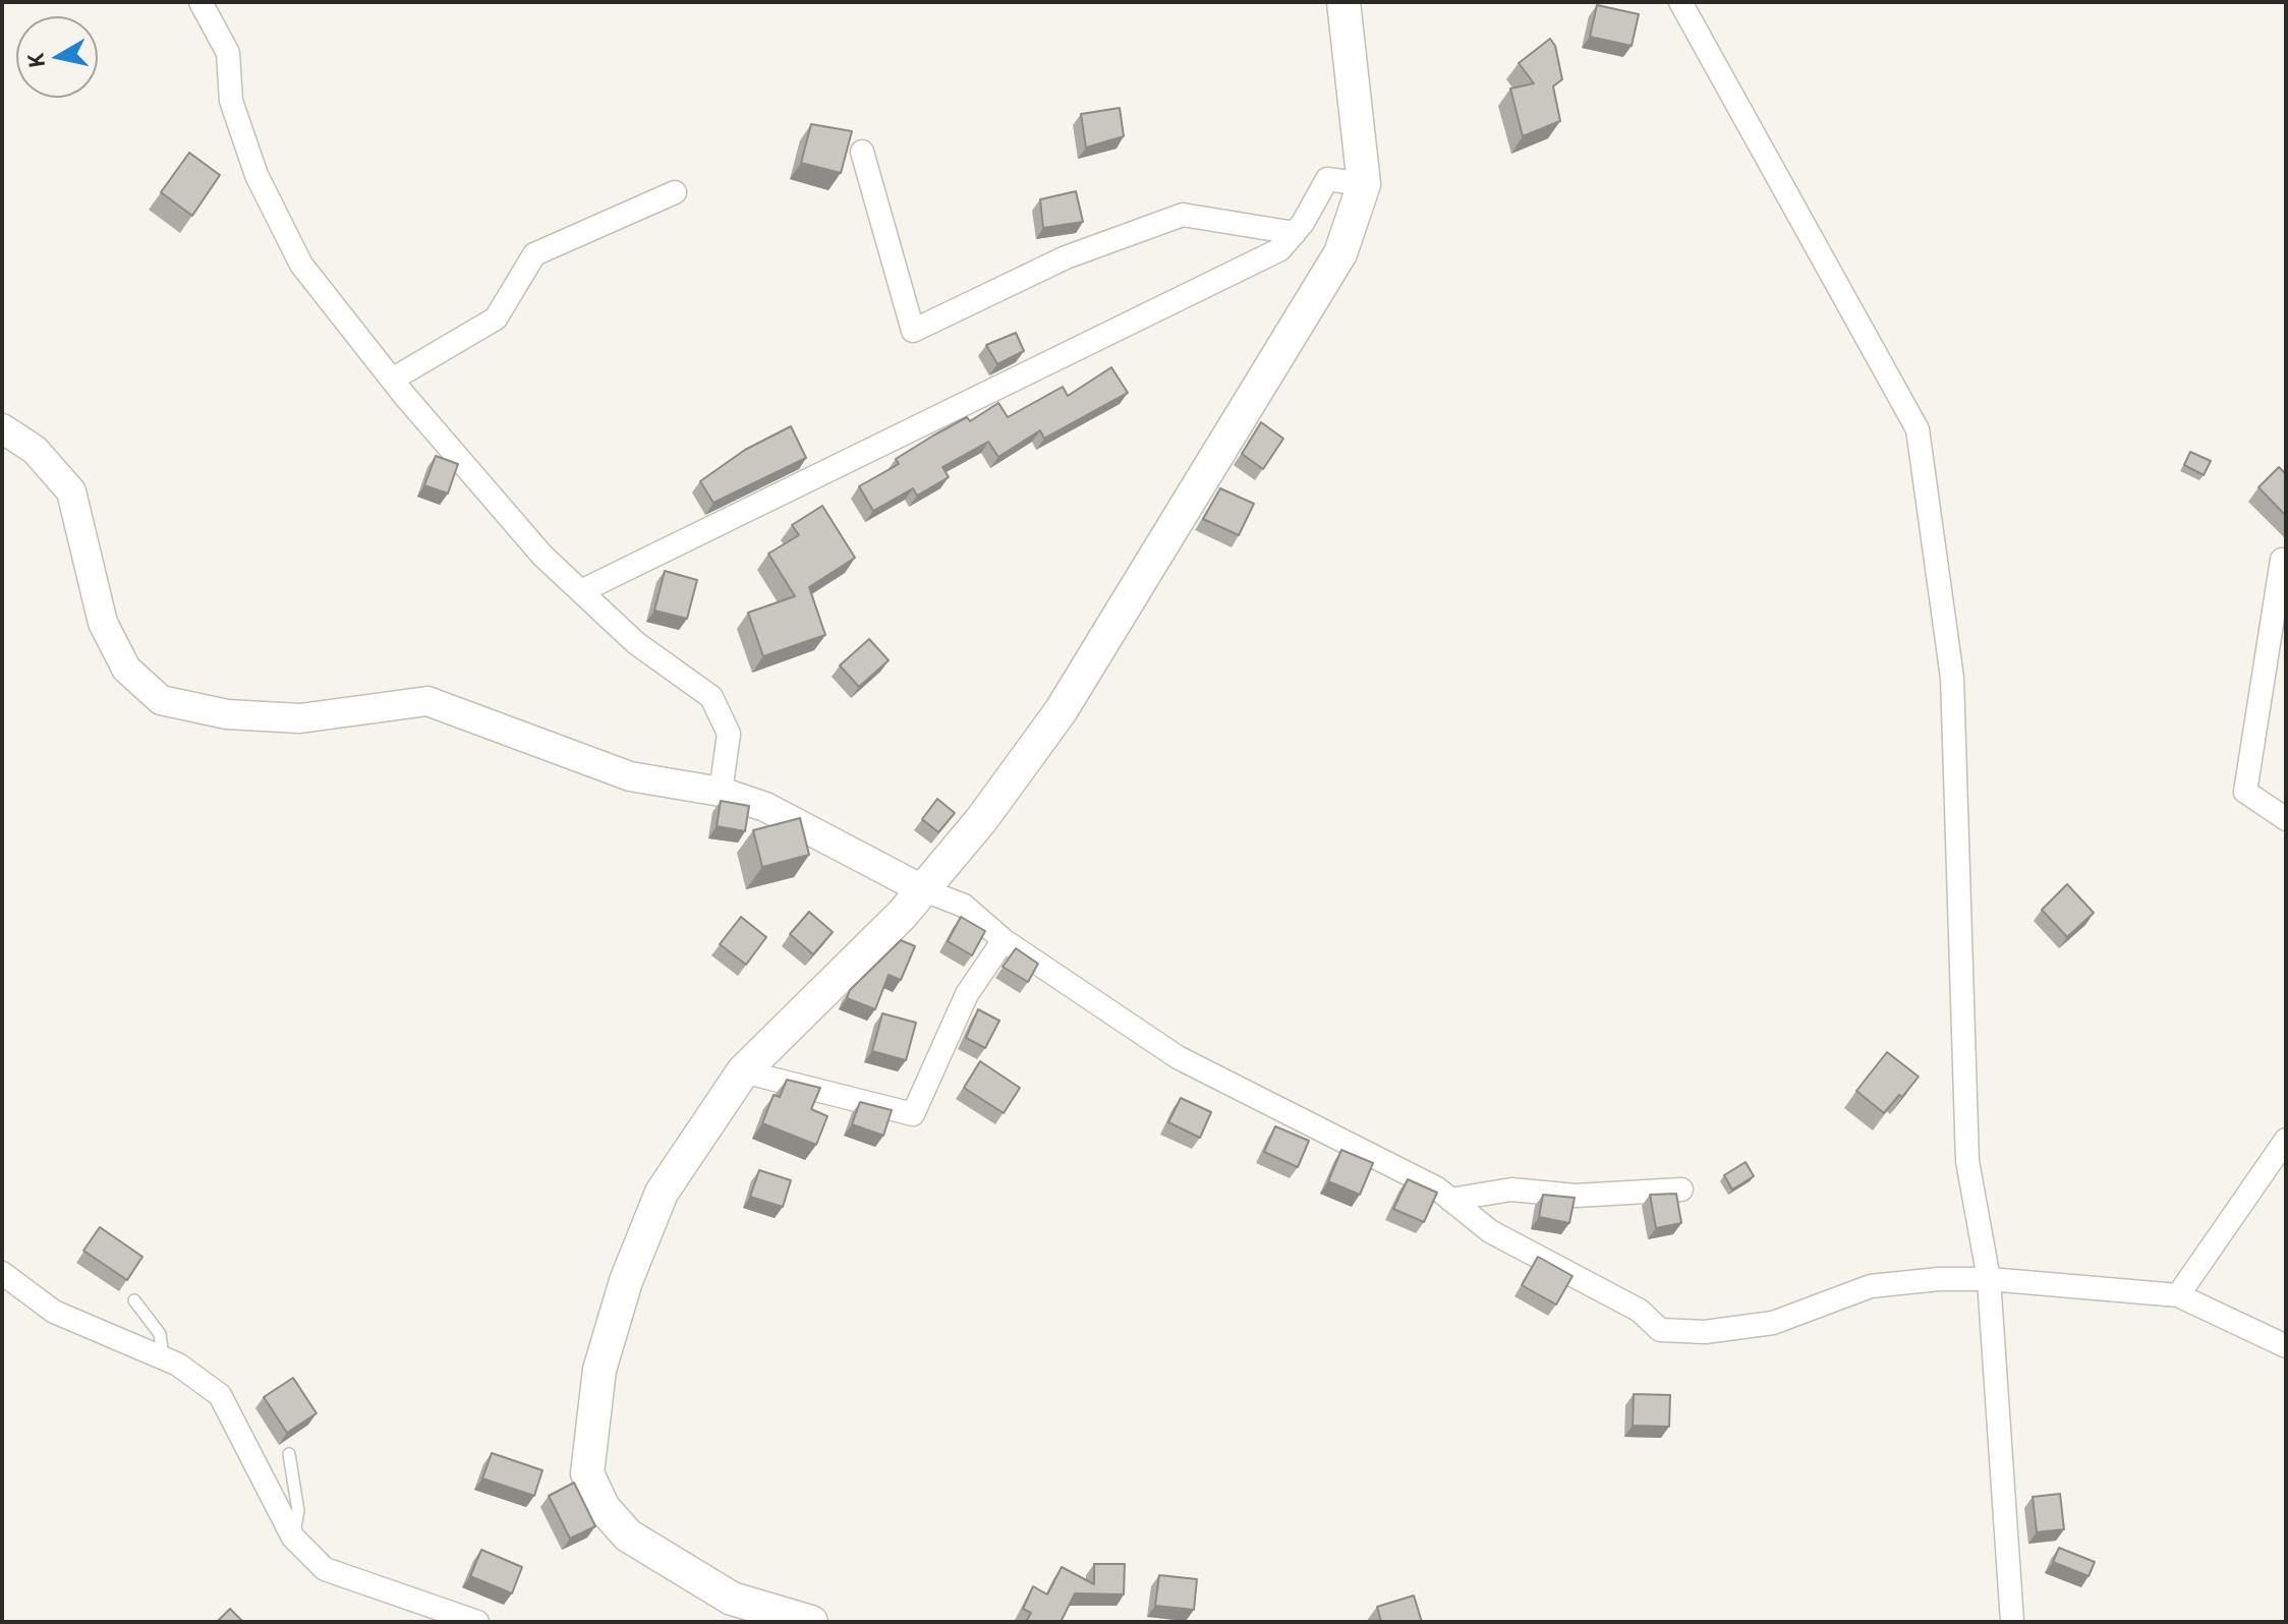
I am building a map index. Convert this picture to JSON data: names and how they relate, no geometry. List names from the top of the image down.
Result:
{
  "north": "left"
}
